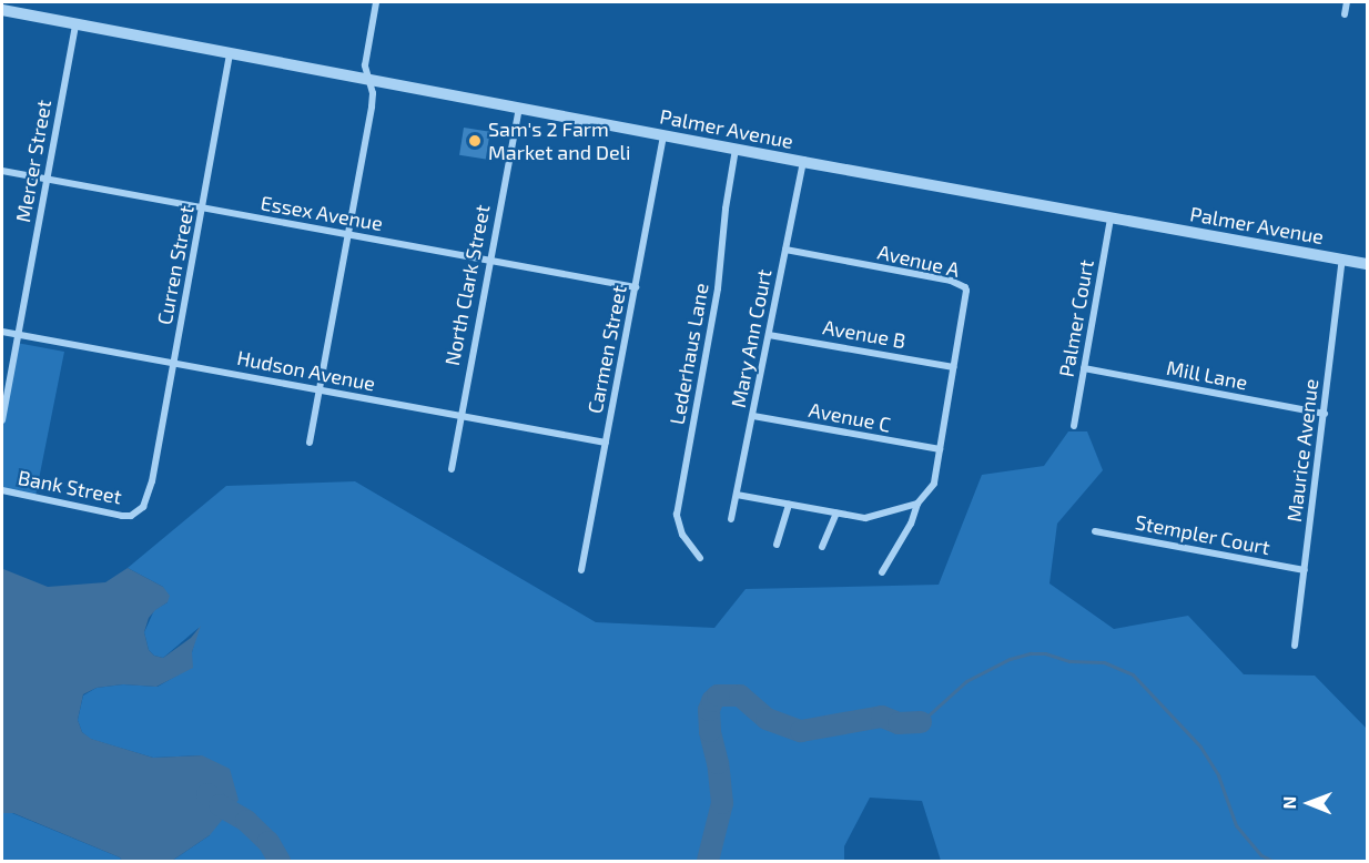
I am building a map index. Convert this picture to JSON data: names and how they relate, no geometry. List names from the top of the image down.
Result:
{
  "streets": {
    "street": [
      "Palmer Avenue",
      "Mercer Street",
      "Essex Avenue",
      "Avenue A",
      "Curren Street",
      "North Clark Street",
      "Palmer Court",
      "Avenue B",
      "Mary Ann Court",
      "Carmen Street",
      "Lederhaus Lane",
      "Hudson Avenue",
      "Mill Lane",
      "Avenue C",
      "Maurice Avenue",
      "Bank Street",
      "Stempler Court"
    ]
  },
  "crossings": [
    ["Palmer Avenue", "Mercer Street"],
    ["Palmer Avenue", "Curren Street"],
    ["Palmer Avenue", "North Clark Street"],
    ["Palmer Avenue", "Palmer Court"],
    ["Palmer Avenue", "Mary Ann Court"],
    ["Palmer Avenue", "Carmen Street"],
    ["Palmer Avenue", "Lederhaus Lane"],
    ["Palmer Avenue", "Maurice Avenue"],
    ["Mercer Street", "Essex Avenue"],
    ["Mercer Street", "Hudson Avenue"],
    ["Essex Avenue", "Curren Street"],
    ["Essex Avenue", "North Clark Street"],
    ["Essex Avenue", "Carmen Street"],
    ["Avenue A", "Avenue B"],
    ["Avenue A", "Mary Ann Court"],
    ["Curren Street", "Hudson Avenue"],
    ["Curren Street", "Bank Street"],
    ["North Clark Street", "Hudson Avenue"],
    ["Palmer Court", "Mill Lane"],
    ["Avenue B", "Mary Ann Court"],
    ["Mary Ann Court", "Avenue C"],
    ["Carmen Street", "Hudson Avenue"],
    ["Mill Lane", "Maurice Avenue"],
    ["Maurice Avenue", "Stempler Court"]
  ],
  "places": ["Sam's 2 Farm Market and Deli"],
  "north": "left"
}
